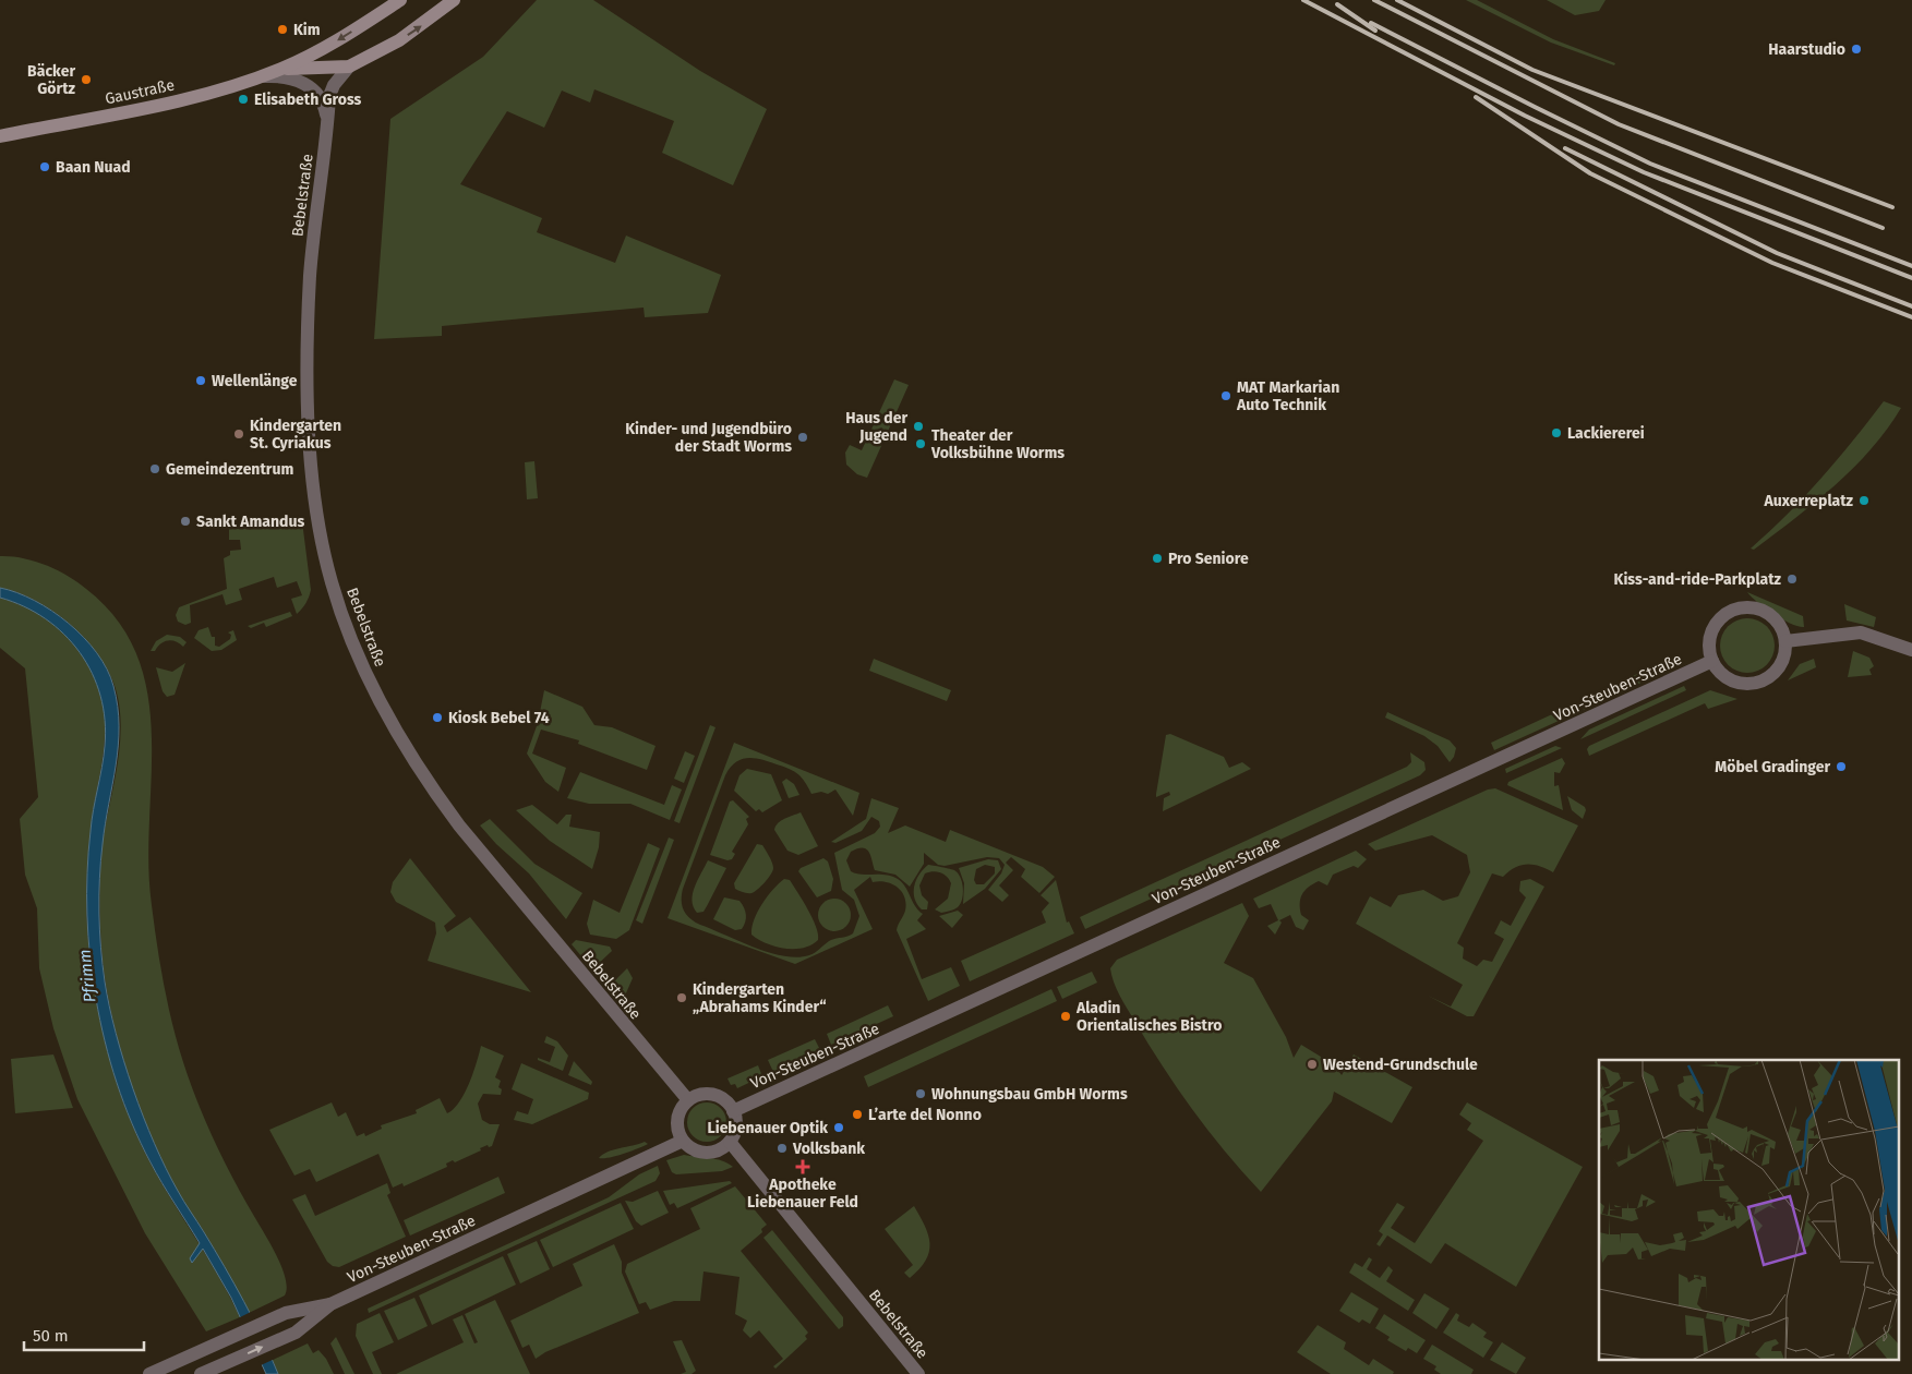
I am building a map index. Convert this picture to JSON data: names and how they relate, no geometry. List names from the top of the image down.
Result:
{
  "streets": {
    "main road": ["Gaustraße"],
    "street": ["Bebelstraße", "Von-Steuben-Straße"]
  },
  "crossings": [
    ["Gaustraße", "Bebelstraße"],
    ["Bebelstraße", "Von-Steuben-Straße"]
  ],
  "water": ["Pfrimm"],
  "places": {
    "other": [
      "Kim",
      "Haarstudio",
      "Bäcker Görtz",
      "Elisabeth Gross",
      "Baan Nuad",
      "Wellenlänge",
      "MAT Markarian Auto Technik",
      "Haus der Jugend",
      "Lackiererei",
      "Kindergarten St. Cyriakus",
      "Kinder- und Jugendbüro der Stadt Worms",
      "Theater der Volksbühne Worms",
      "Gemeindezentrum",
      "Auxerreplatz",
      "Sankt Amandus",
      "Pro Seniore",
      "Kiss-and-ride-Parkplatz",
      "Kiosk Bebel 74",
      "Möbel Gradinger",
      "Kindergarten „Abrahams Kinder“",
      "Aladin Orientalisches Bistro",
      "Westend-Grundschule",
      "Wohnungsbau GmbH Worms",
      "L’arte del Nonno",
      "Liebenauer Optik",
      "Volksbank"
    ],
    "health": ["Apotheke Liebenauer Feld"]
  },
  "scale_bar": "50 m"
}
